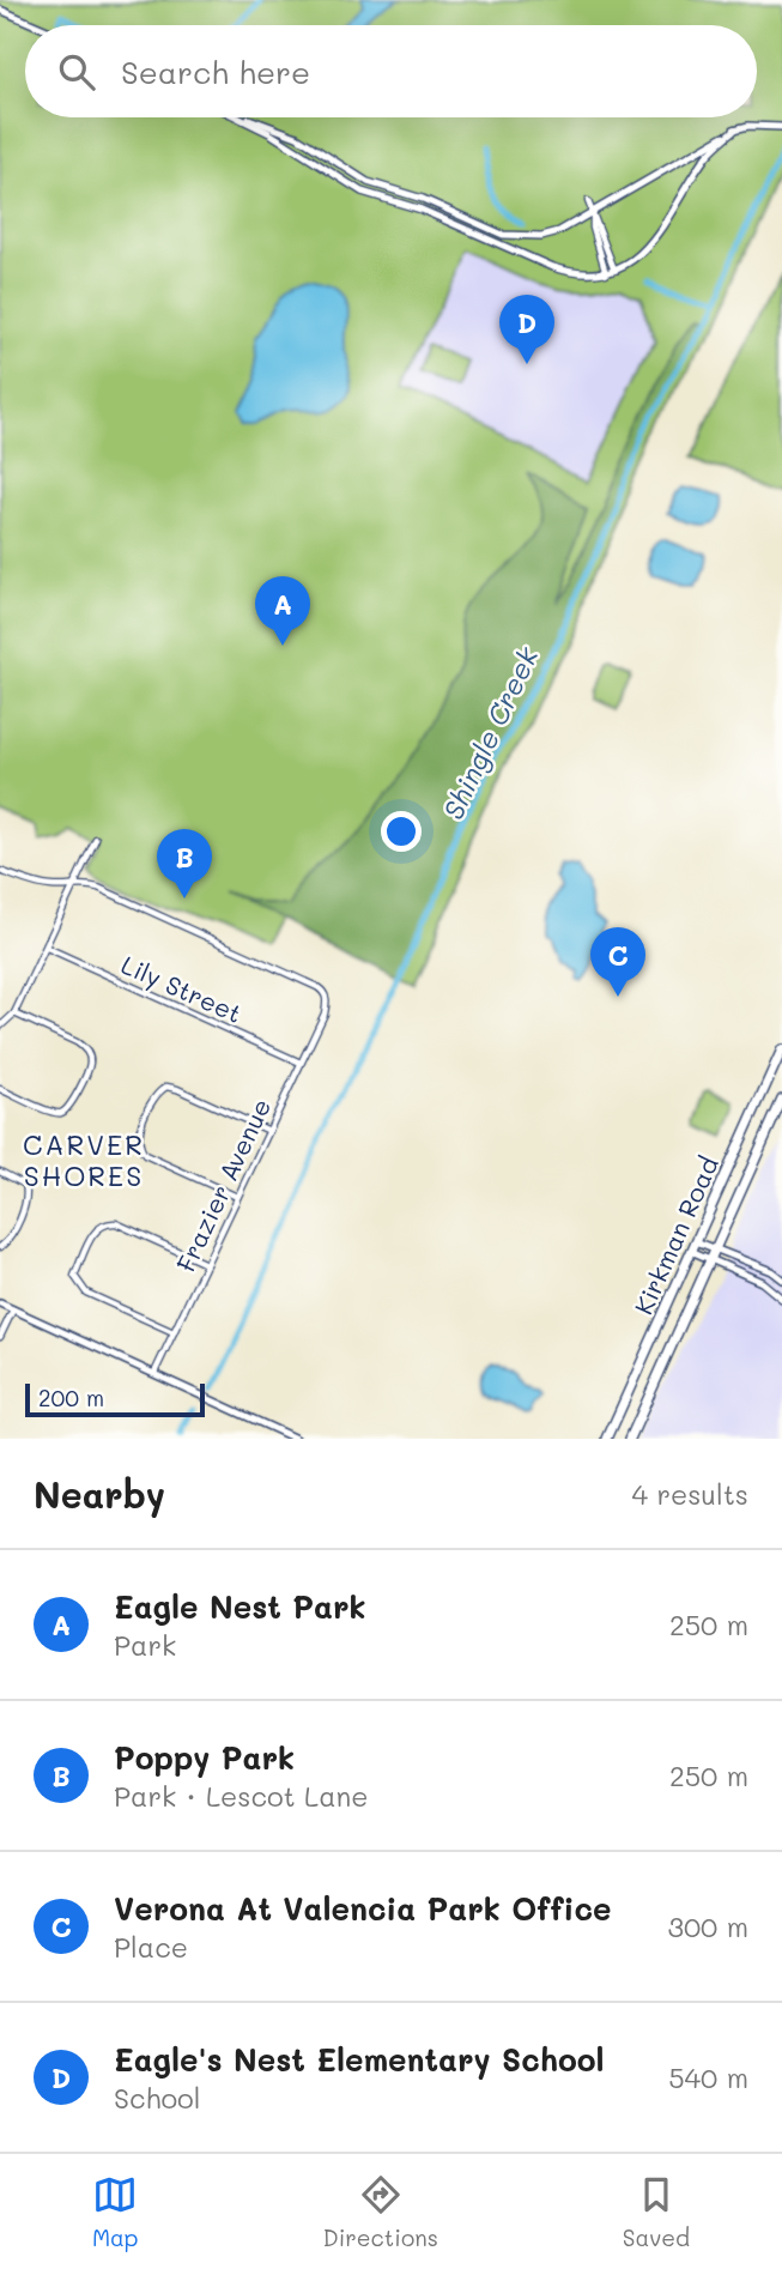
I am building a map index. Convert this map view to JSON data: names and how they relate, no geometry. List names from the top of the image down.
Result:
{
  "streets": {
    "main road": ["Kirkman Road"],
    "street": ["Lily Street", "Frazier Avenue"]
  },
  "crossings": [
    ["Lily Street", "Frazier Avenue"]
  ],
  "districts": ["CARVER SHORES"],
  "water": ["Shingle Creek"],
  "scale_bar": "200 m",
  "page": {
    "search": "Search here",
    "pins": [
      "D",
      "A",
      "B",
      "C"
    ],
    "scale": "200 m",
    "heading": ["Nearby", "4 results"],
    "list": [
      {
        "mark": "A",
        "name": "Eagle Nest Park",
        "note": "Park",
        "value": "250 m"
      },
      {
        "mark": "B",
        "name": "Poppy Park",
        "note": "Park · Lescot Lane",
        "value": "250 m"
      },
      {
        "mark": "C",
        "name": "Verona At Valencia Park Office",
        "note": "Place",
        "value": "300 m"
      },
      {
        "mark": "D",
        "name": "Eagle's Nest Elementary School",
        "note": "School",
        "value": "540 m"
      }
    ],
    "nav": ["Map", "Directions", "Saved"]
  }
}
